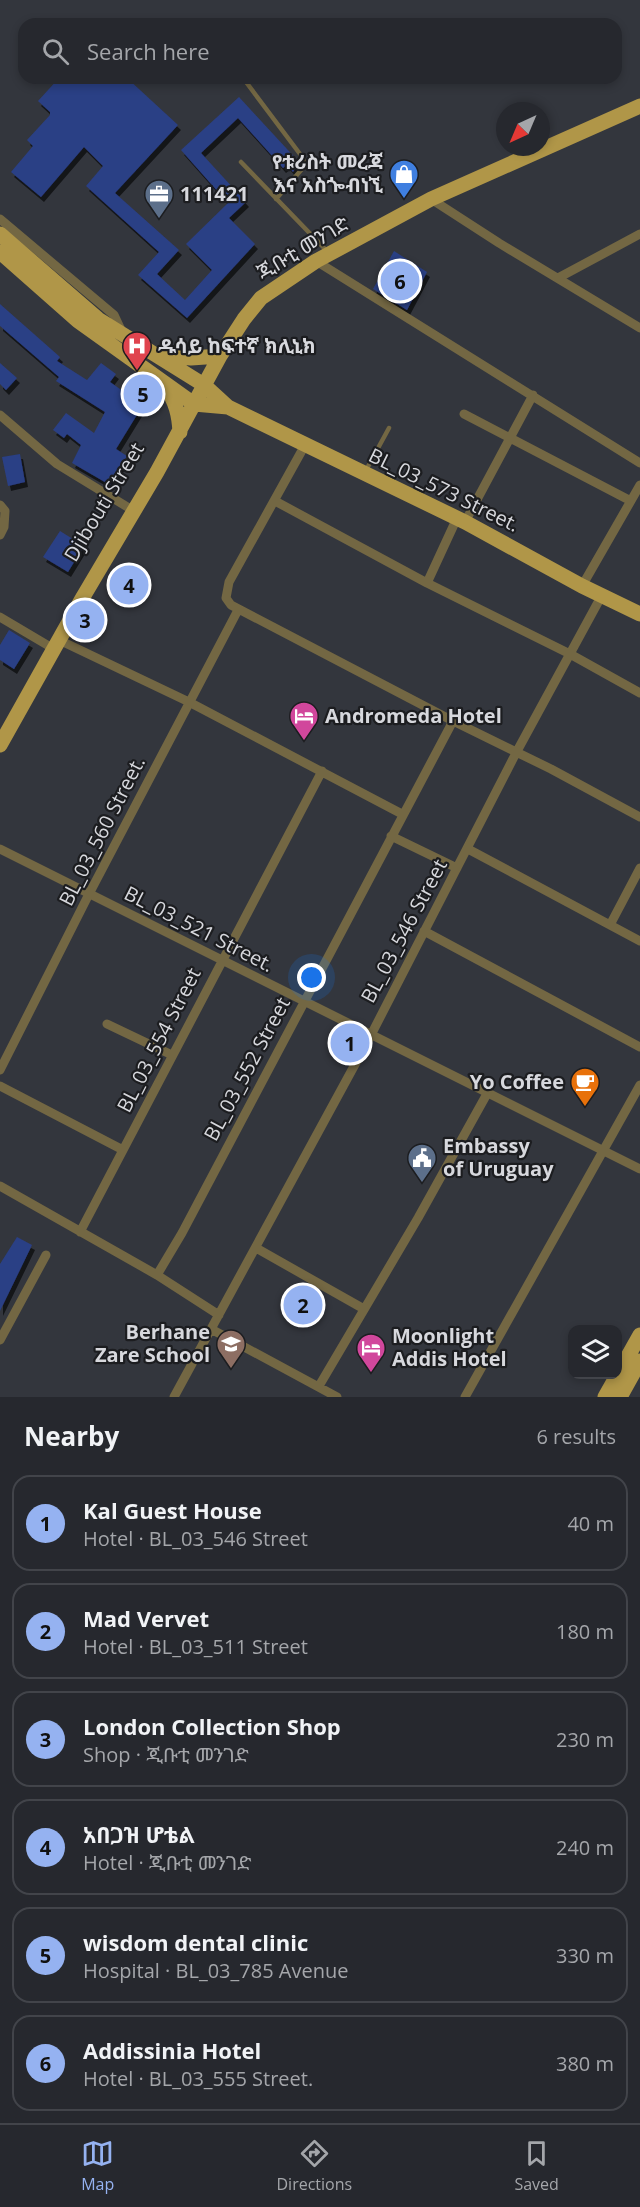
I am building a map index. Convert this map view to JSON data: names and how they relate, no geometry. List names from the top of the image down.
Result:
{
  "streets": {
    "main road": ["ጂቡቲ መንገድ", "BL_03_573 Street.", "Djibouti Street"],
    "street": [
      "BL_03_560 Street.",
      "BL_03_521 Street.",
      "BL_03_546 Street",
      "BL_03_554 Street",
      "BL_03_552 Street"
    ]
  },
  "crossings": [
    ["ጂቡቲ መንገድ", "Djibouti Street"],
    ["BL_03_573 Street.", "BL_03_546 Street"],
    ["BL_03_560 Street.", "BL_03_521 Street."],
    ["BL_03_521 Street.", "BL_03_546 Street"],
    ["BL_03_521 Street.", "BL_03_554 Street"],
    ["BL_03_521 Street.", "BL_03_552 Street"]
  ],
  "places": {
    "shop": ["የቱሪስት መረጃ እና አስጐብነኚ"],
    "office": ["111421"],
    "hospital": ["ዱሳይ ከፍተኛ ክሊኒክ"],
    "hotel": ["Andromeda Hotel", "Moonlight Addis Hotel"],
    "cafe": ["Yo Coffee"],
    "public building": ["Embassy of Uruguay"],
    "school or university": ["Berhane Zare School"]
  },
  "north": "bottom left",
  "page": {
    "search": "Search here",
    "pins": [
      "6",
      "5",
      "4",
      "3",
      "1",
      "2"
    ],
    "heading": ["Nearby", "6 results"],
    "list": [
      {
        "mark": "1",
        "name": "Kal Guest House",
        "note": "Hotel · BL_03_546 Street",
        "value": "40 m"
      },
      {
        "mark": "2",
        "name": "Mad Vervet",
        "note": "Hotel · BL_03_511 Street",
        "value": "180 m"
      },
      {
        "mark": "3",
        "name": "London Collection Shop",
        "note": "Shop · ጂቡቲ መንገድ",
        "value": "230 m"
      },
      {
        "mark": "4",
        "name": "አበጋዝ ሆቴል",
        "note": "Hotel · ጂቡቲ መንገድ",
        "value": "240 m"
      },
      {
        "mark": "5",
        "name": "wisdom dental clinic",
        "note": "Hospital · BL_03_785 Avenue",
        "value": "330 m"
      },
      {
        "mark": "6",
        "name": "Addissinia Hotel",
        "note": "Hotel · BL_03_555 Street.",
        "value": "380 m"
      }
    ],
    "nav": ["Map", "Directions", "Saved"]
  }
}
